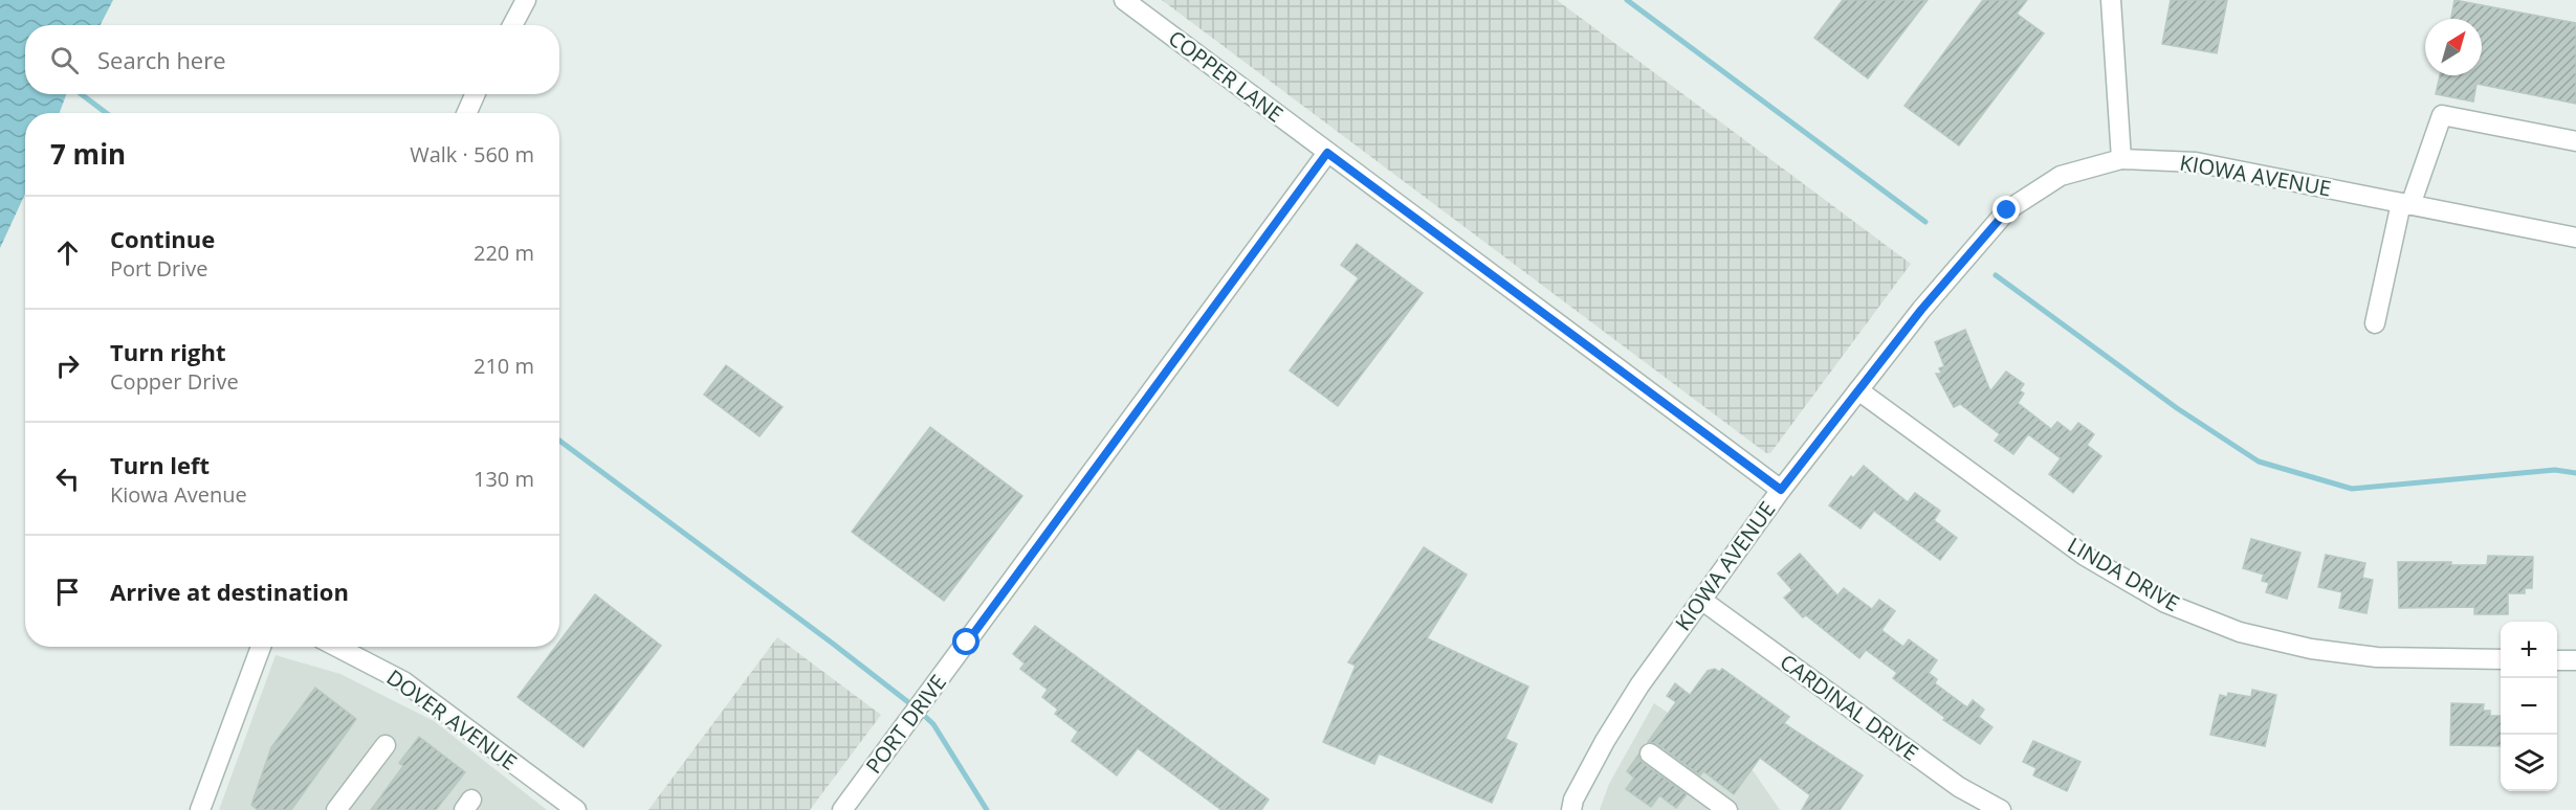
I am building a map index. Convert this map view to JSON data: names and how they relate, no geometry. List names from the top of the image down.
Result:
{
  "streets": {
    "street": [
      "COPPER LANE",
      "KIOWA AVENUE",
      "LINDA DRIVE",
      "CARDINAL DRIVE",
      "DOVER AVENUE",
      "PORT DRIVE"
    ]
  },
  "crossings": [
    ["COPPER LANE", "KIOWA AVENUE"],
    ["COPPER LANE", "PORT DRIVE"],
    ["KIOWA AVENUE", "LINDA DRIVE"],
    ["KIOWA AVENUE", "CARDINAL DRIVE"]
  ],
  "north": "top right",
  "page": {
    "search": "Search here",
    "heading": ["7 min", "Walk · 560 m"],
    "list": [
      ["Continue", "Port Drive", "220 m"],
      ["Turn right", "Copper Drive", "210 m"],
      ["Turn left", "Kiowa Avenue", "130 m"],
      "Arrive at destination"
    ],
    "map_buttons": ["+", "−"]
  }
}
